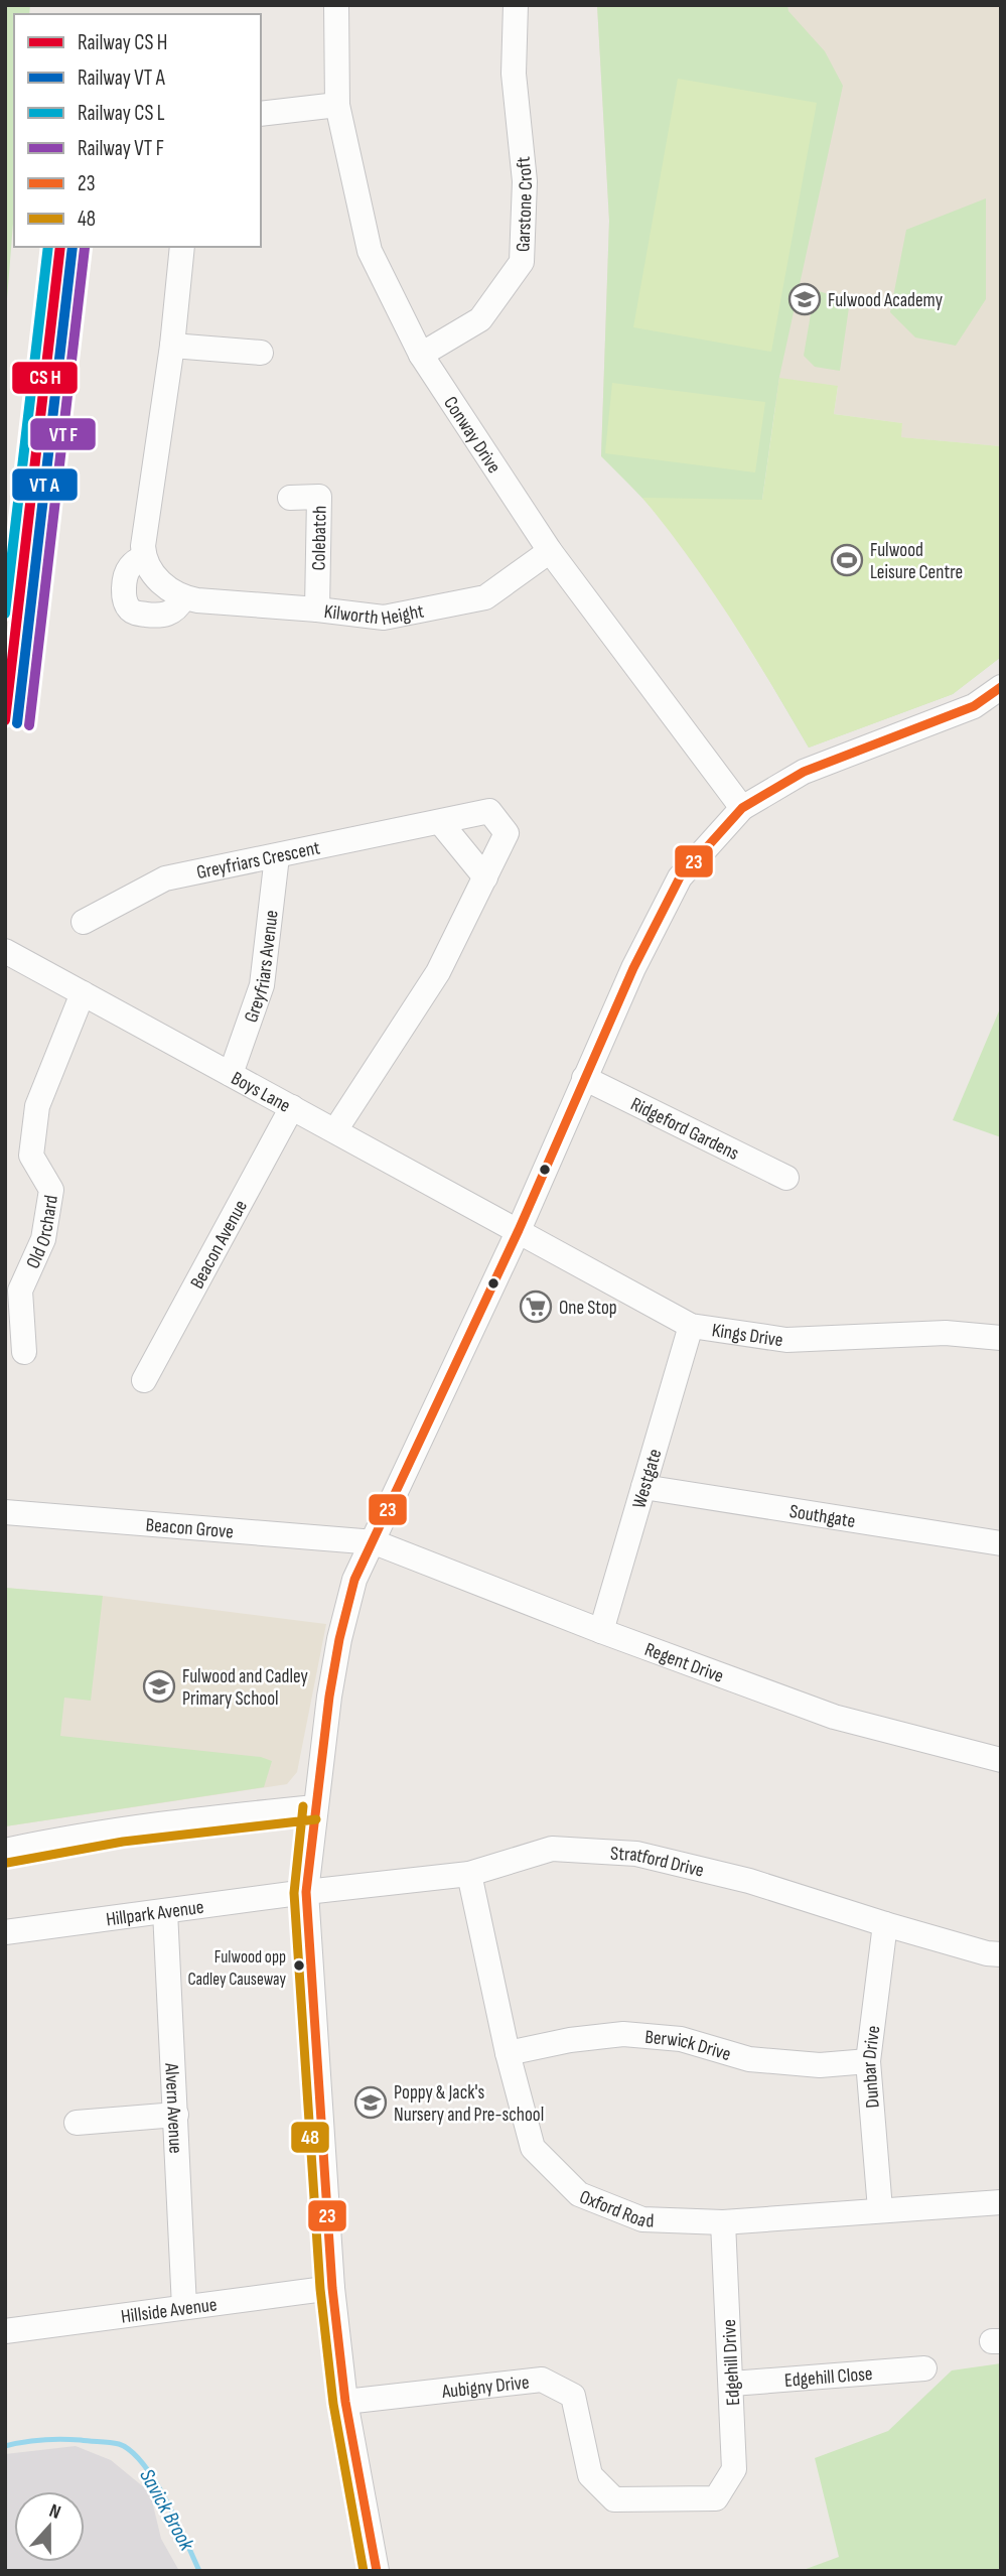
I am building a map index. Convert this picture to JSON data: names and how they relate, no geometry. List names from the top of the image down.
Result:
{
  "streets": {
    "street": [
      "Garstone Croft",
      "Conway Drive",
      "Colebatch",
      "Kilworth Height",
      "Greyfriars Crescent",
      "Greyfriars Avenue",
      "Boys Lane",
      "Ridgeford Gardens",
      "Old Orchard",
      "Beacon Avenue",
      "Kings Drive",
      "Westgate",
      "Southgate",
      "Beacon Grove",
      "Regent Drive",
      "Stratford Drive",
      "Hillpark Avenue",
      "Berwick Drive",
      "Dunbar Drive",
      "Alvern Avenue",
      "Oxford Road",
      "Hillside Avenue",
      "Edgehill Drive",
      "Edgehill Close",
      "Aubigny Drive"
    ]
  },
  "crossings": [
    ["Garstone Croft", "Conway Drive"],
    ["Conway Drive", "Kilworth Height"],
    ["Colebatch", "Kilworth Height"],
    ["Greyfriars Crescent", "Greyfriars Avenue"],
    ["Greyfriars Crescent", "Boys Lane"],
    ["Greyfriars Avenue", "Boys Lane"],
    ["Boys Lane", "Old Orchard"],
    ["Boys Lane", "Beacon Avenue"],
    ["Boys Lane", "Kings Drive"],
    ["Kings Drive", "Westgate"],
    ["Westgate", "Southgate"],
    ["Westgate", "Regent Drive"],
    ["Beacon Grove", "Regent Drive"],
    ["Stratford Drive", "Hillpark Avenue"],
    ["Stratford Drive", "Dunbar Drive"],
    ["Stratford Drive", "Oxford Road"],
    ["Hillpark Avenue", "Alvern Avenue"],
    ["Berwick Drive", "Dunbar Drive"],
    ["Berwick Drive", "Oxford Road"],
    ["Dunbar Drive", "Oxford Road"],
    ["Alvern Avenue", "Hillside Avenue"],
    ["Oxford Road", "Edgehill Drive"],
    ["Edgehill Drive", "Edgehill Close"],
    ["Edgehill Drive", "Aubigny Drive"]
  ],
  "water": ["Savick Brook"],
  "places": {
    "school or university": ["Fulwood Academy", "Fulwood and Cadley Primary School", "Poppy & Jack's Nursery and Pre-school"],
    "sports": ["Fulwood Leisure Centre"],
    "supermarket": ["One Stop"],
    "other": ["Fulwood opp Cadley Causeway"]
  },
  "lines": ["transit line 23", "transit line 48"],
  "legend": [
    "Railway CS H",
    "Railway VT A",
    "Railway CS L",
    "Railway VT F",
    "23",
    "48"
  ],
  "north": "top"
}
